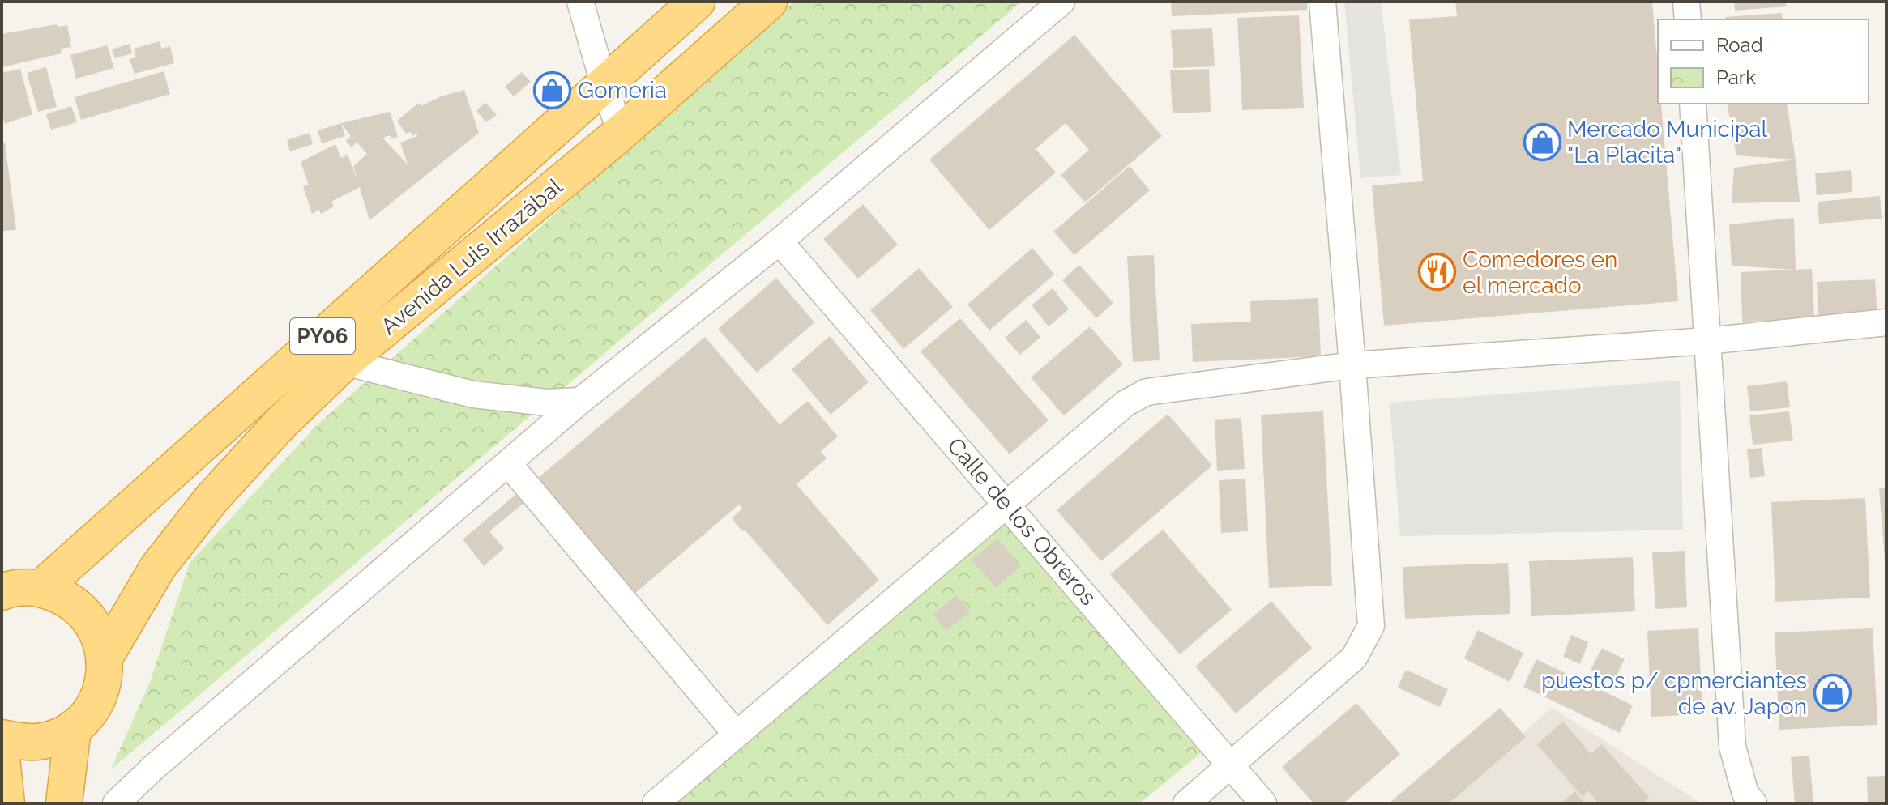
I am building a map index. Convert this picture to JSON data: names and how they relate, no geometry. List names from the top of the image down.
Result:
{
  "streets": {
    "highway": ["Avenida Luis Irrazábal", "PY06"],
    "street": ["Calle de los Obreros"]
  },
  "places": {
    "shop": ["Gomeria", "Mercado Municipal \"La Placita\"", "puestos p/ cpmerciantes de av. Japon"],
    "restaurant": ["Comedores en el mercado"]
  },
  "legend": ["Road", "Park"]
}
